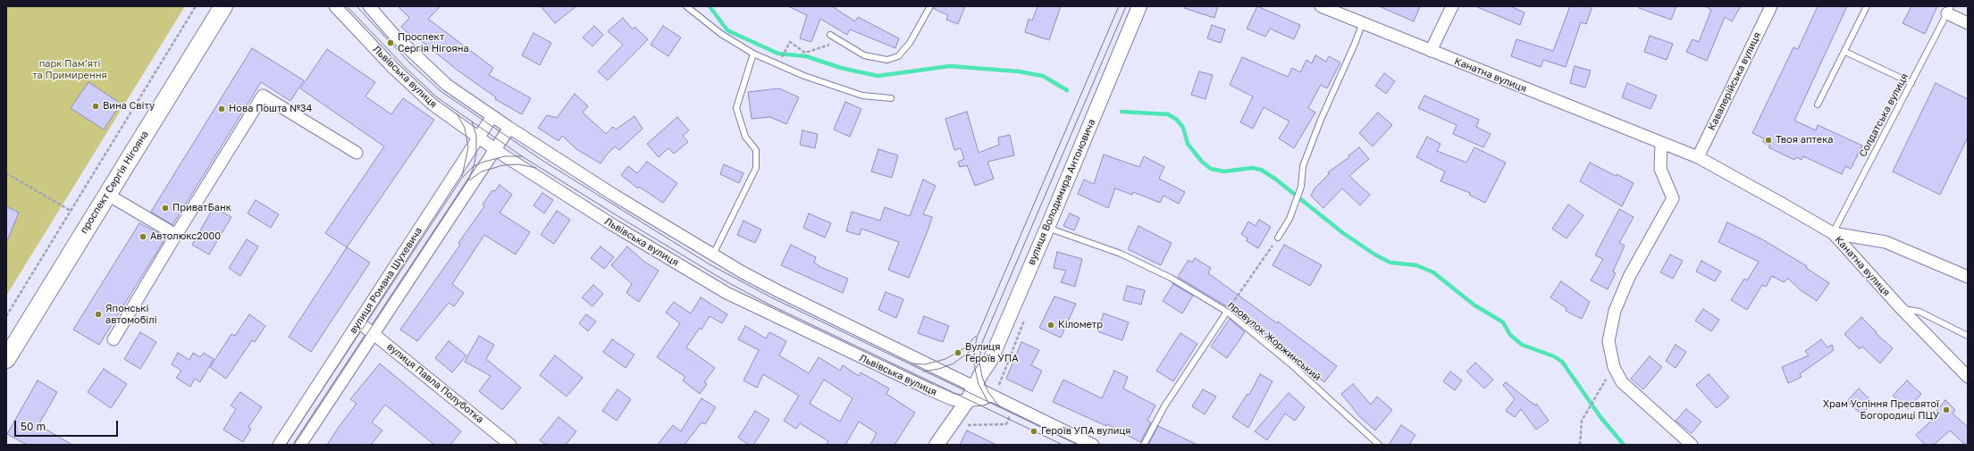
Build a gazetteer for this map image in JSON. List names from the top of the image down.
{
  "streets": {
    "main road": ["проспект Сергія Нігояна"],
    "street": [
      "Канатна вулиця",
      "Львівська вулиця",
      "Кавалерійська вулиця",
      "вулиця Володимира Антоновича",
      "вулиця Романа Шухевича",
      "вулиця Павла Полуботка"
    ],
    "lane": ["Солдатська вулиця", "провулок Жоржинський"]
  },
  "crossings": [
    ["Канатна вулиця", "Кавалерійська вулиця"],
    ["Канатна вулиця", "Солдатська вулиця"],
    ["Львівська вулиця", "вулиця Володимира Антоновича"],
    ["Львівська вулиця", "вулиця Романа Шухевича"],
    ["вулиця Володимира Антоновича", "провулок Жоржинський"],
    ["вулиця Романа Шухевича", "вулиця Павла Полуботка"]
  ],
  "parks": ["парк Памʼяті та Примирення"],
  "places": [
    "Проспект Сергія Нігояна",
    "Вина Світу",
    "Нова Пошта №34",
    "Твоя аптека",
    "ПриватБанк",
    "Автолюкс2000",
    "Японські автомобілі",
    "Кілометр",
    "Вулиця Героїв УПА",
    "Храм Успіння Пресвятої Богородиці ПЦУ",
    "Героїв УПА вулиця"
  ],
  "scale_bar": "50 m"
}
